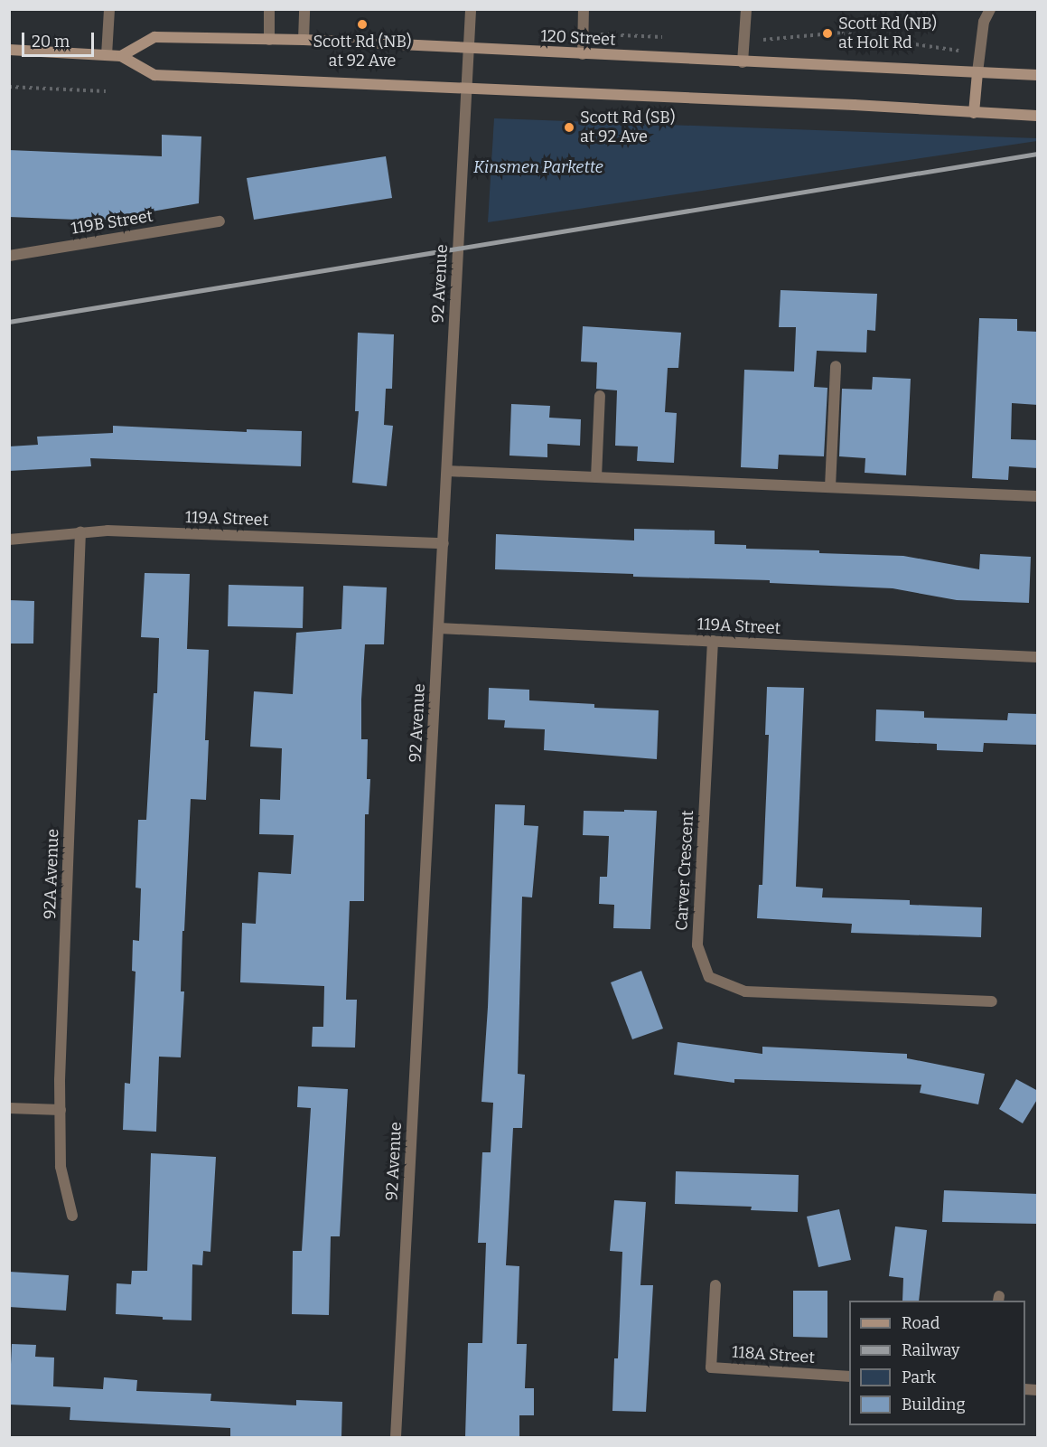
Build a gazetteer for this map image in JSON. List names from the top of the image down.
{
  "streets": {
    "main road": ["120 Street"],
    "street": [
      "119B Street",
      "92 Avenue",
      "119A Street",
      "Carver Crescent",
      "92A Avenue",
      "118A Street"
    ]
  },
  "crossings": [
    ["120 Street", "92 Avenue"],
    ["92 Avenue", "119A Street"],
    ["119A Street", "Carver Crescent"],
    ["119A Street", "92A Avenue"]
  ],
  "parks": ["Kinsmen Parkette"],
  "places": ["Scott Rd (NB) at 92 Ave", "Scott Rd (NB) at Holt Rd", "Scott Rd (SB) at 92 Ave"],
  "legend": [
    "Road",
    "Railway",
    "Park",
    "Building"
  ],
  "scale_bar": "20 m"
}
